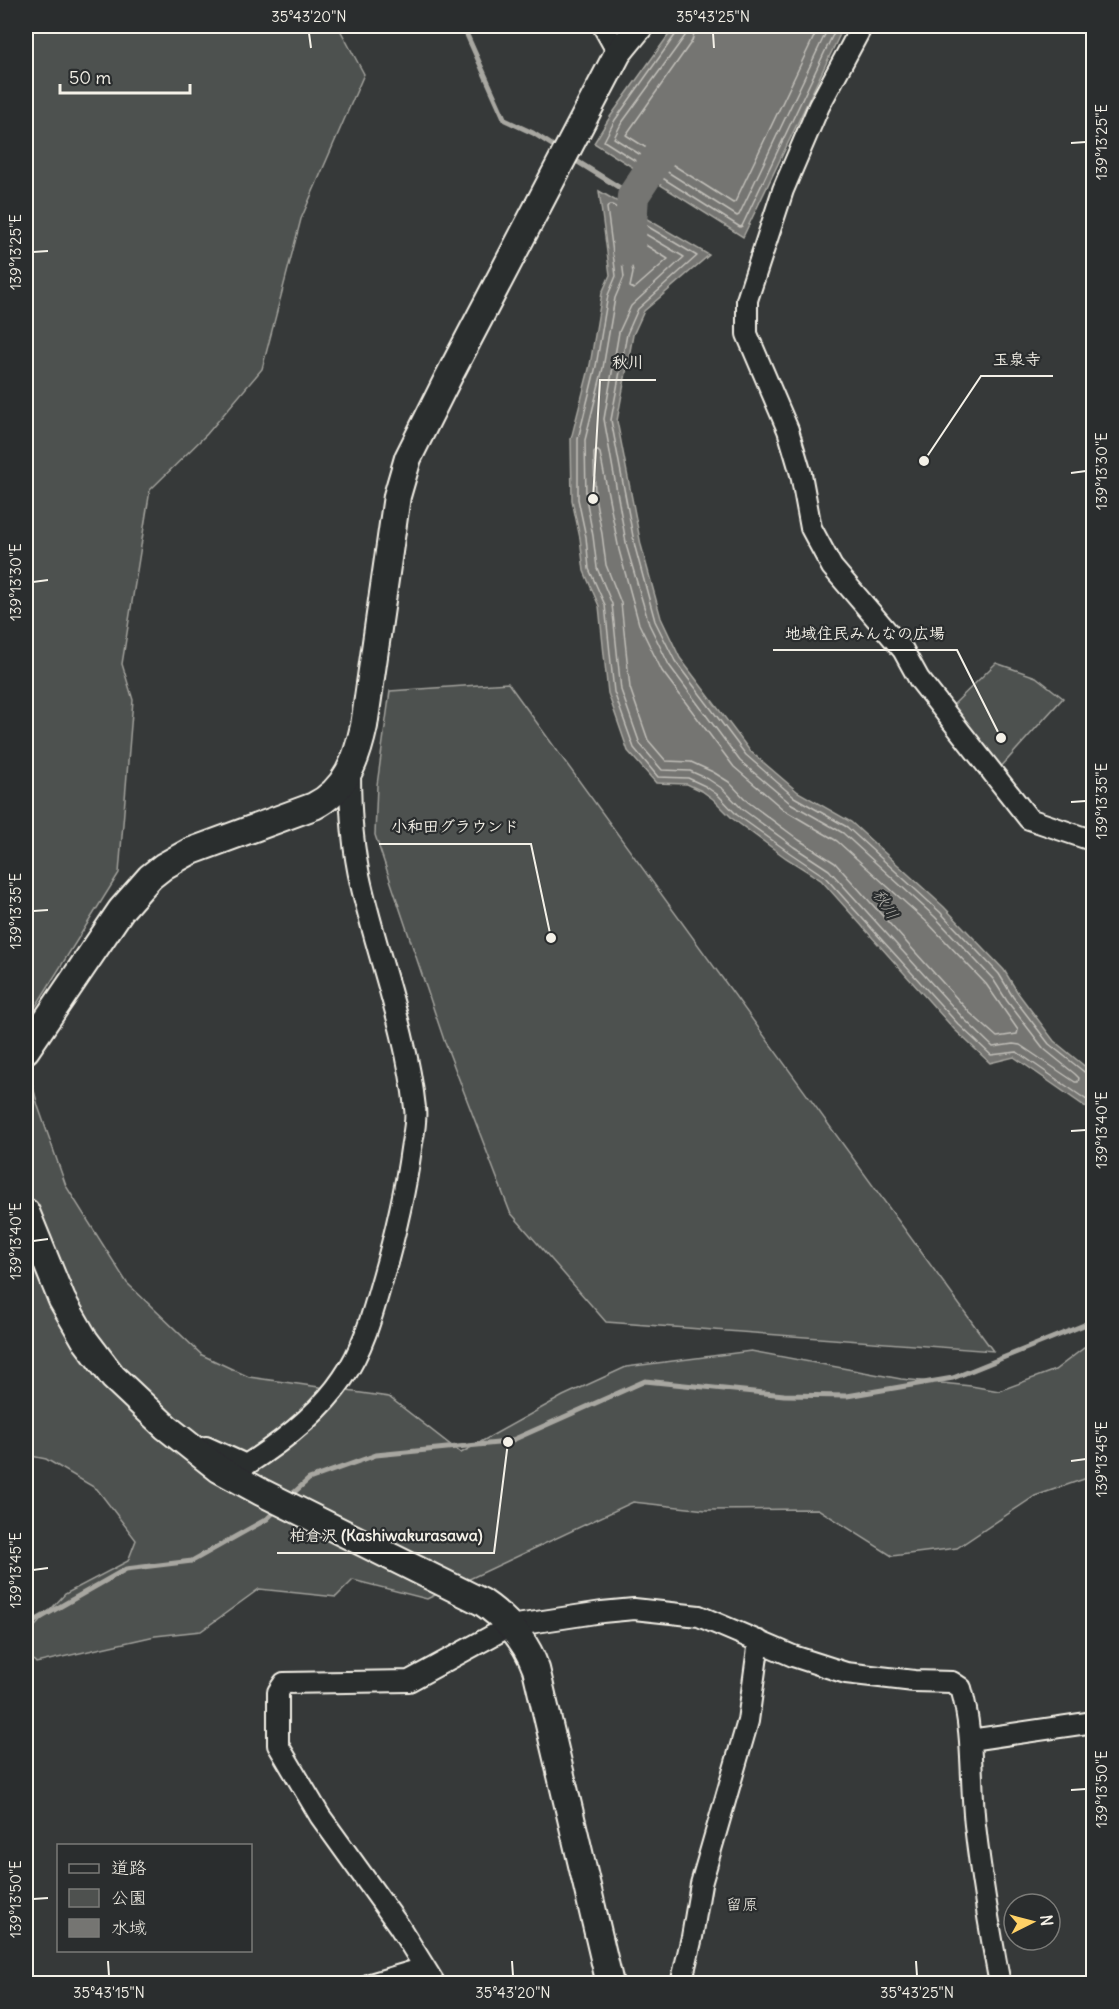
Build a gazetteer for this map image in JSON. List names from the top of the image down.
{
  "districts": ["留原"],
  "water": ["秋川"],
  "places": [
    "玉泉寺",
    "秋川",
    "地域住民みんなの広場",
    "小和田グラウンド",
    "柏倉沢 (Kashiwakurasawa)"
  ],
  "legend": ["道路", "公園", "水域"],
  "scale_bar": "50 m",
  "north": "right",
  "coordinates": [
    "35°43'20\"N",
    "35°43'25\"N",
    "139°13'25\"E",
    "139°13'30\"E",
    "139°13'35\"E",
    "139°13'40\"E",
    "139°13'45\"E",
    "139°13'50\"E",
    "35°43'15\"N"
  ]
}
